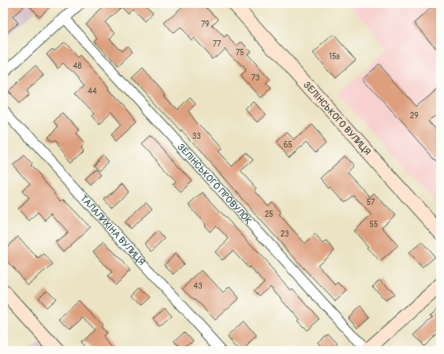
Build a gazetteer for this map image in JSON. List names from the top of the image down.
{
  "streets": {
    "street": ["ЗЕЛІНСЬКОГО ВУЛИЦЯ", "ЗЕЛІНСЬКОГО ПРОВУЛОК", "ТАЛАЛИХІНА ВУЛИЦЯ"]
  },
  "house_numbers": [
    "79",
    "77",
    "75",
    "15а",
    "48",
    "73",
    "44",
    "29",
    "33",
    "65",
    "57",
    "25",
    "55",
    "23",
    "43"
  ]
}
